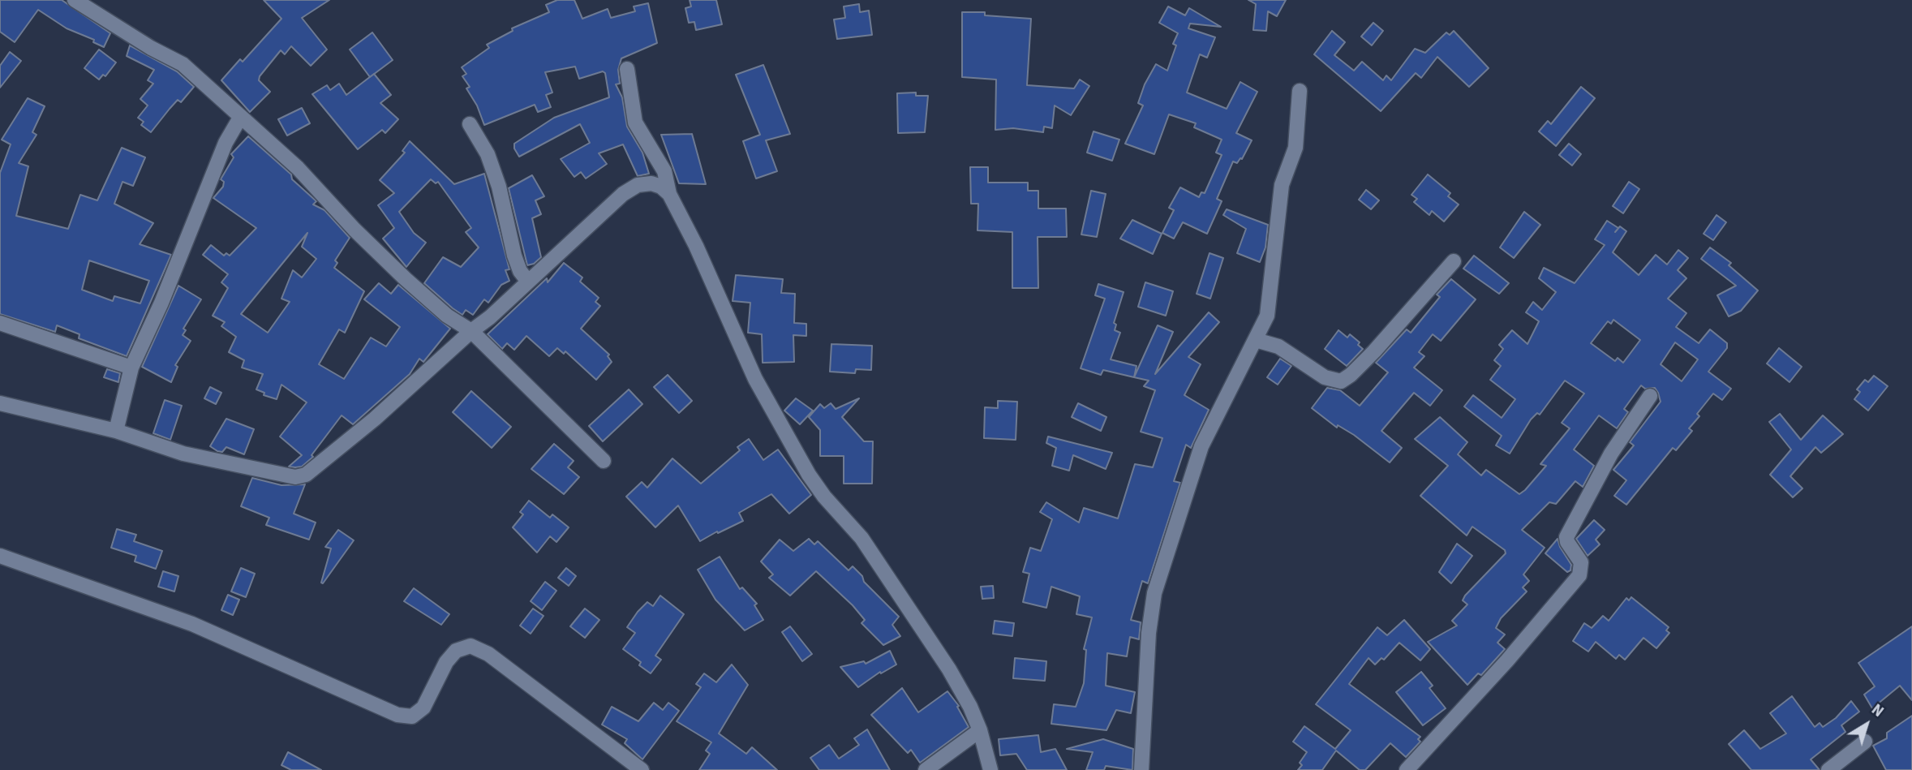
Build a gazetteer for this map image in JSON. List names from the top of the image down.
{
  "north": "top right"
}
